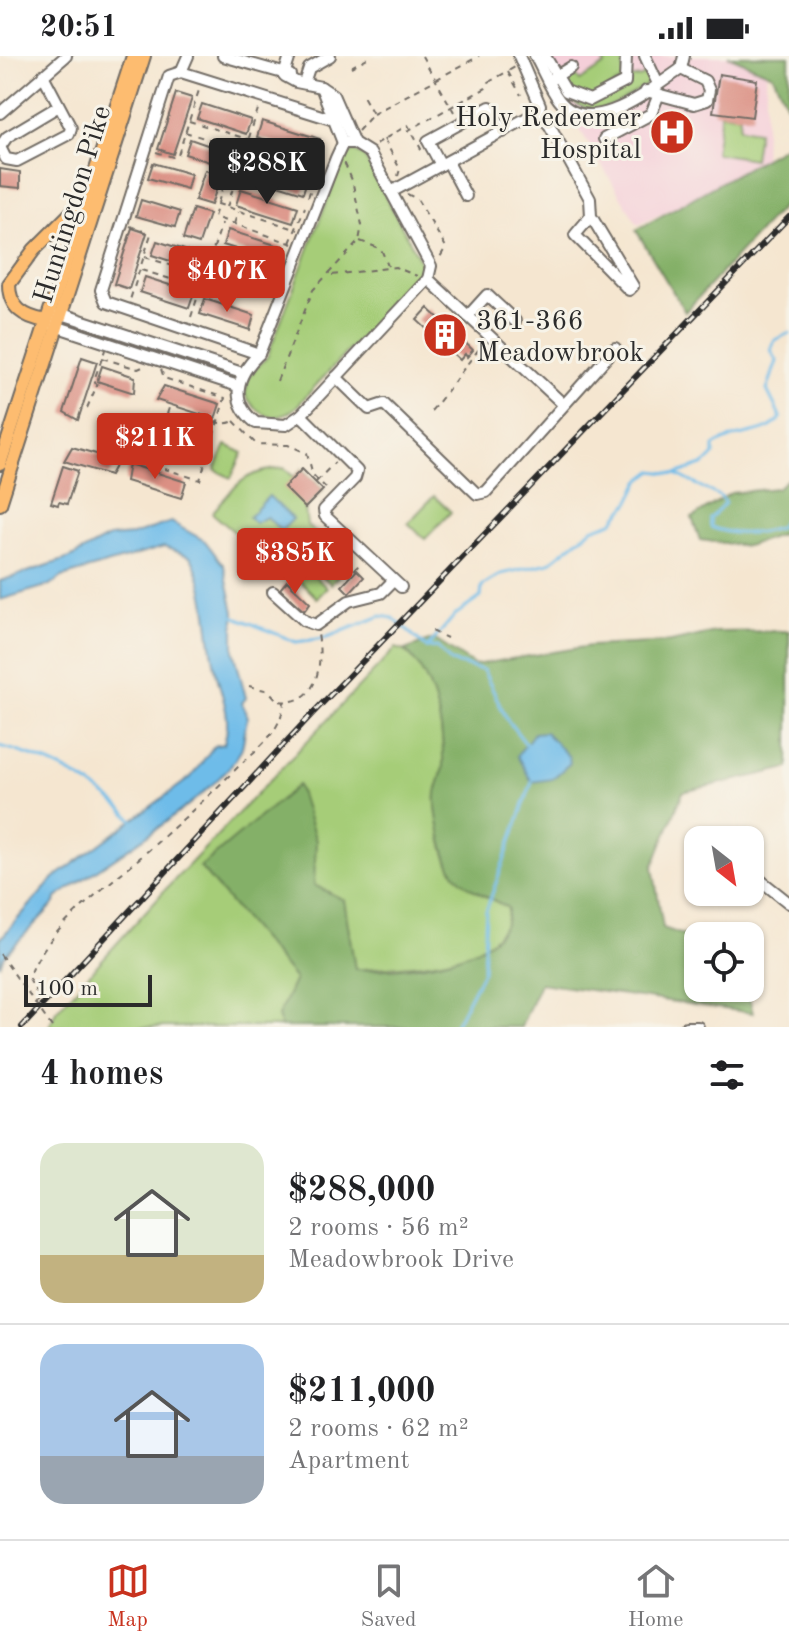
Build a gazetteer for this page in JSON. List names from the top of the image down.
{
  "streets": {
    "main road": ["Huntingdon Pike"]
  },
  "places": {
    "hospital": ["Holy Redeemer Hospital"],
    "building": ["361-366 Meadowbrook"]
  },
  "scale_bar": "100 m",
  "north": "bottom right",
  "page": {
    "status": "20:51",
    "price": [
      "$288K",
      "$407K",
      "$211K",
      "$385K"
    ],
    "scale": "100 m",
    "heading": "4 homes",
    "list": [
      {
        "name": "$288,000",
        "note": "2 rooms · 56 m² · Meadowbrook Drive"
      },
      {
        "name": "$211,000",
        "note": "2 rooms · 62 m² · Apartment"
      }
    ],
    "tabs": ["Map", "Saved", "Home"]
  }
}
